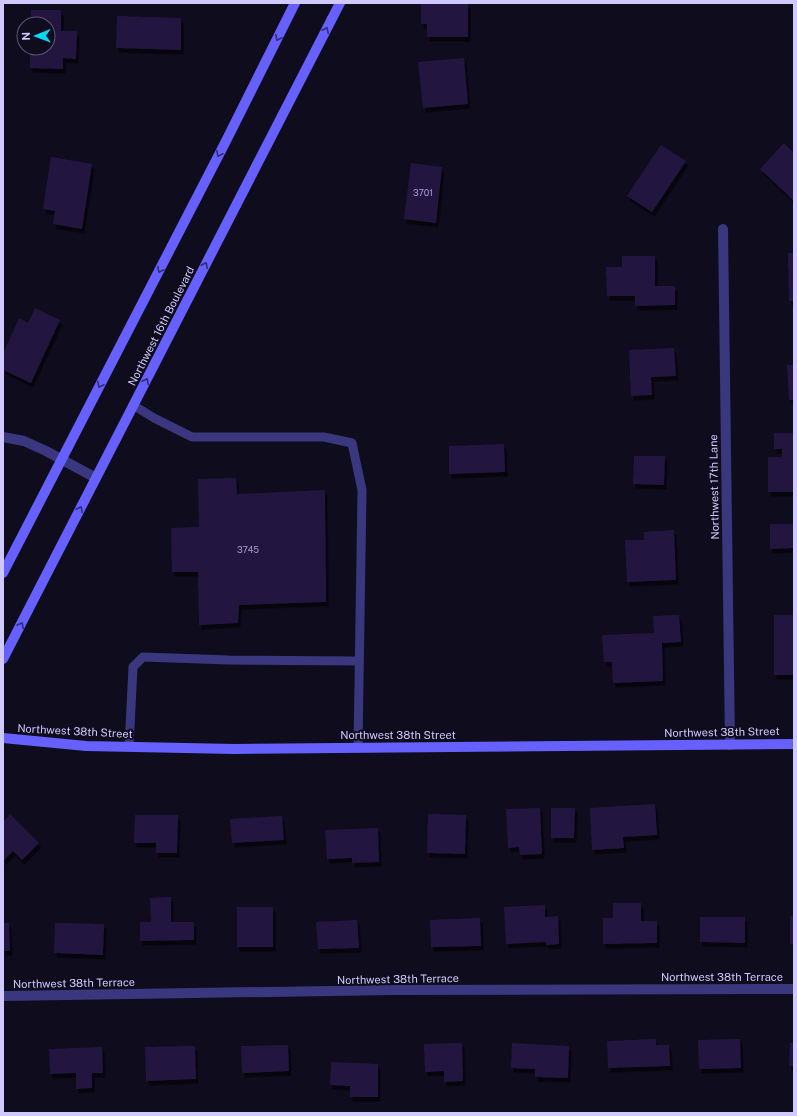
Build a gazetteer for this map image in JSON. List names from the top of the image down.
{
  "streets": {
    "main road": ["Northwest 16th Boulevard", "Northwest 38th Street"],
    "street": ["Northwest 17th Lane", "Northwest 38th Terrace"]
  },
  "crossings": [
    ["Northwest 17th Lane", "Northwest 38th Street"]
  ],
  "house_numbers": ["3701", "3745"],
  "north": "left"
}
